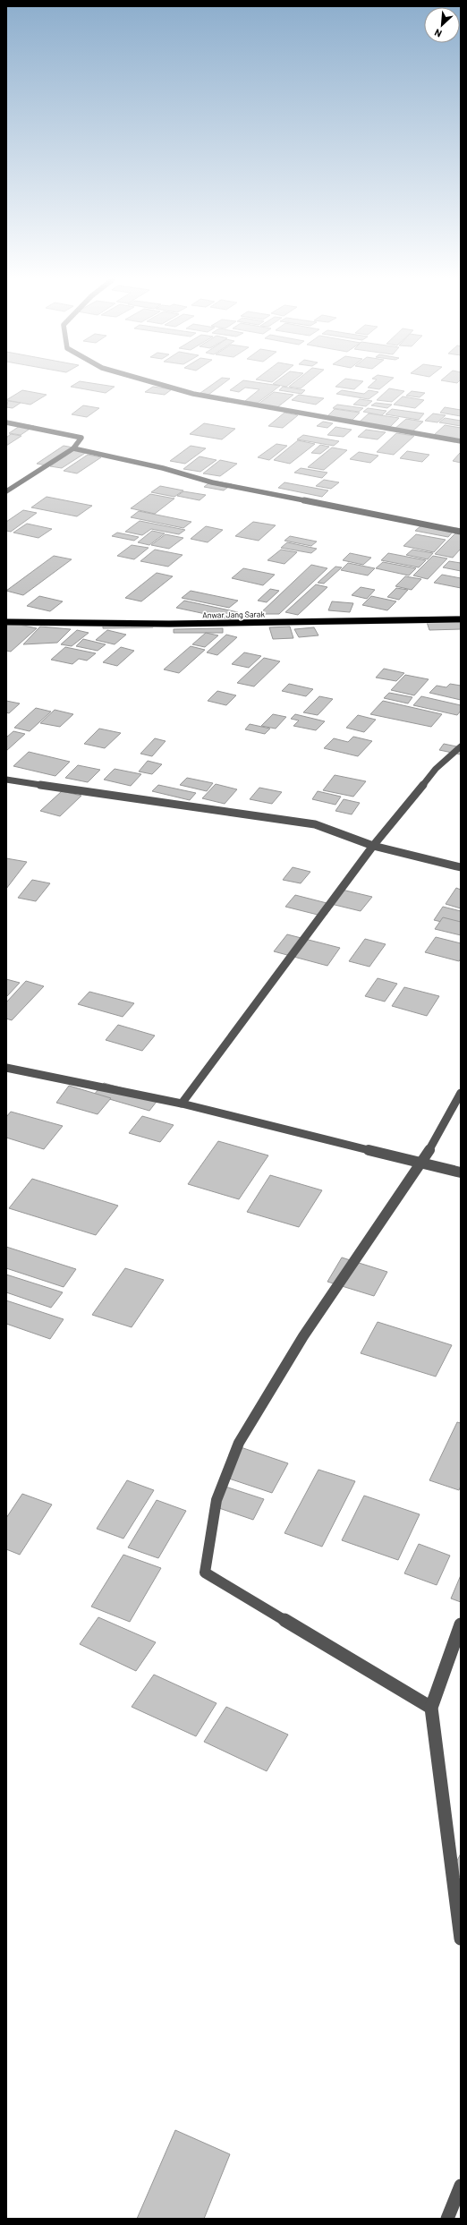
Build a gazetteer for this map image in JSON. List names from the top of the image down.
{
  "streets": {
    "main road": ["Anwar Jang Sarak"]
  },
  "north": "bottom left"
}
